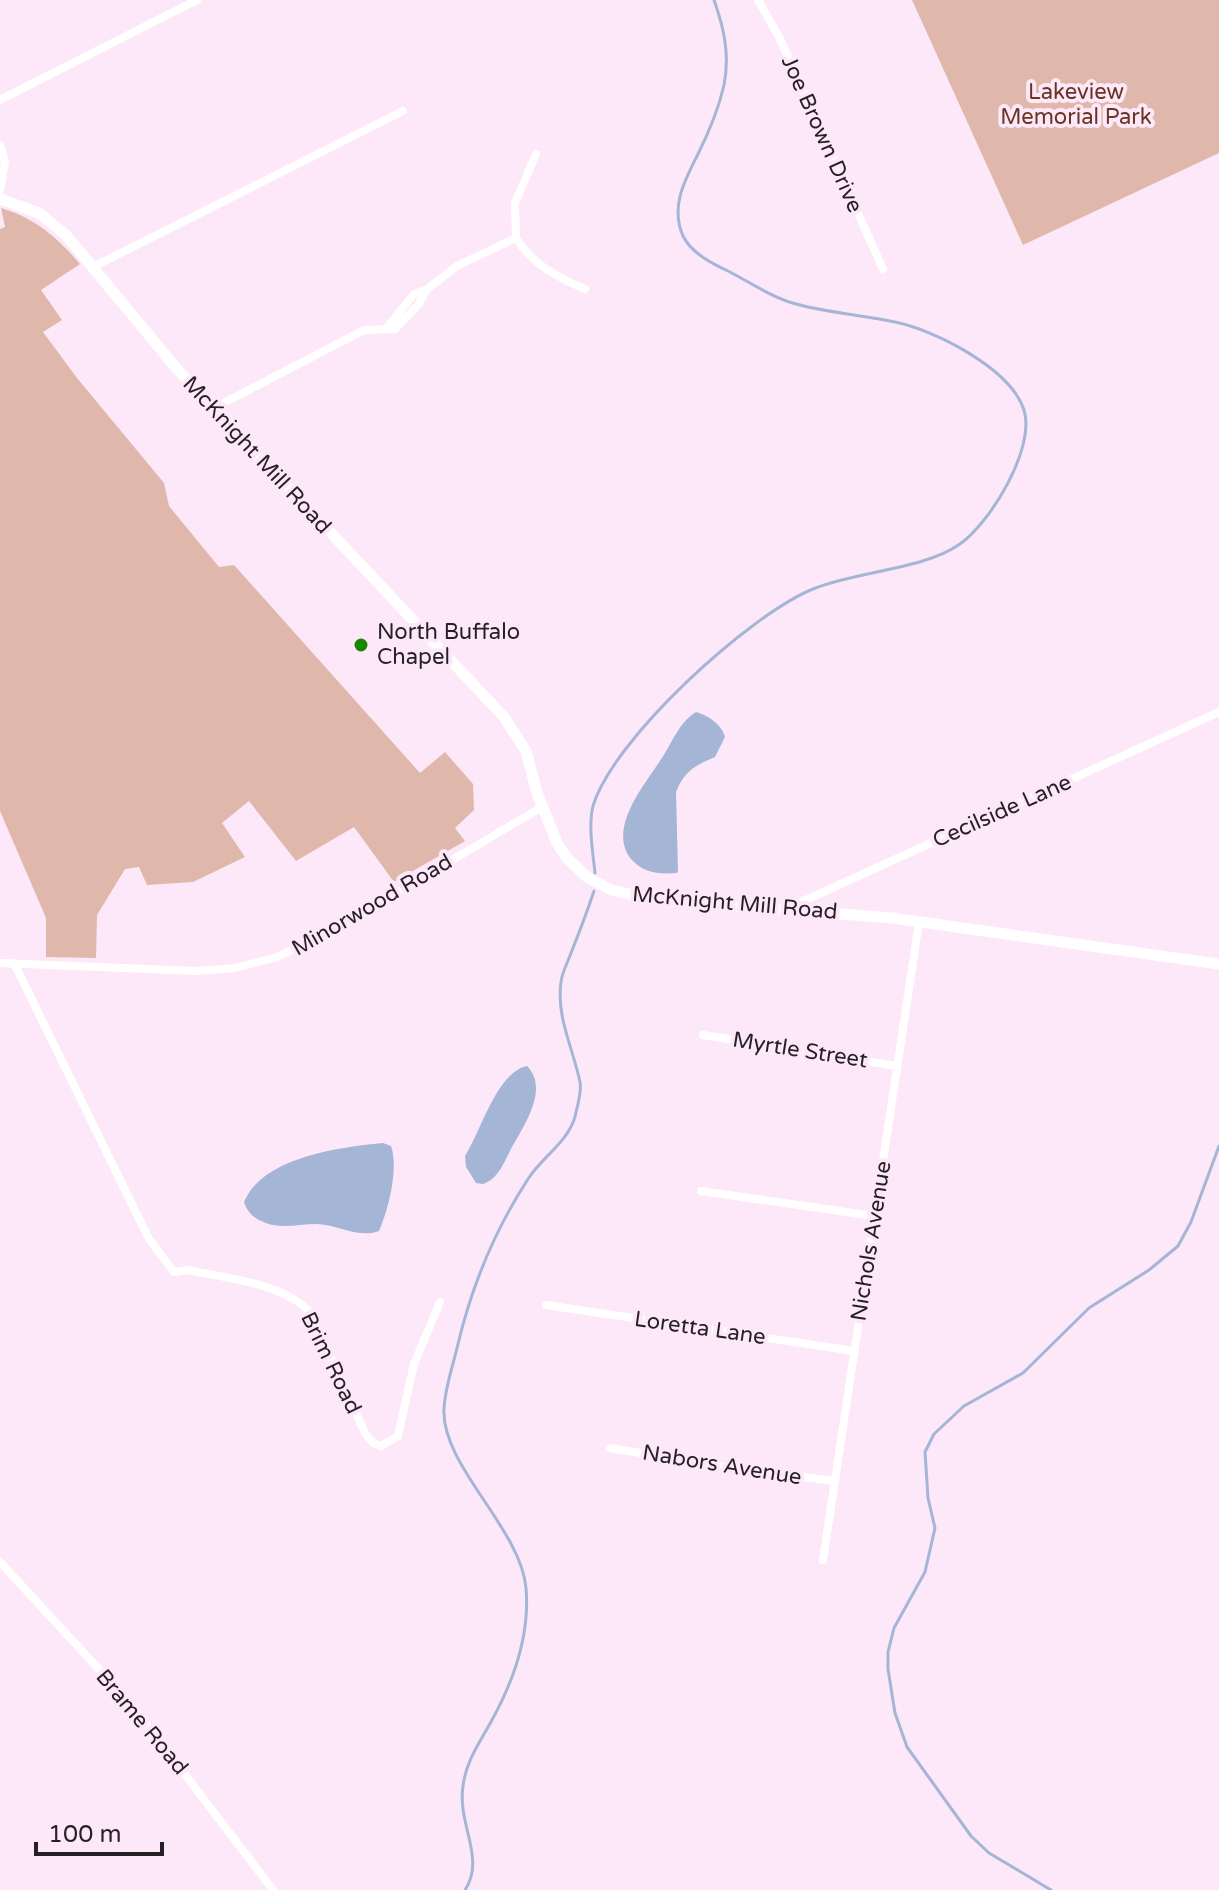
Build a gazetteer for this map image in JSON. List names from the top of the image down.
{
  "streets": {
    "street": [
      "Joe Brown Drive",
      "McKnight Mill Road",
      "Cecilside Lane",
      "Minorwood Road",
      "Myrtle Street",
      "Nichols Avenue",
      "Loretta Lane",
      "Brim Road",
      "Nabors Avenue",
      "Brame Road"
    ]
  },
  "crossings": [
    ["McKnight Mill Road", "Cecilside Lane"],
    ["McKnight Mill Road", "Minorwood Road"],
    ["McKnight Mill Road", "Nichols Avenue"],
    ["Minorwood Road", "Brim Road"],
    ["Myrtle Street", "Nichols Avenue"],
    ["Nichols Avenue", "Loretta Lane"],
    ["Nichols Avenue", "Nabors Avenue"]
  ],
  "parks": ["Lakeview Memorial Park"],
  "places": ["North Buffalo Chapel"],
  "scale_bar": "100 m"
}
